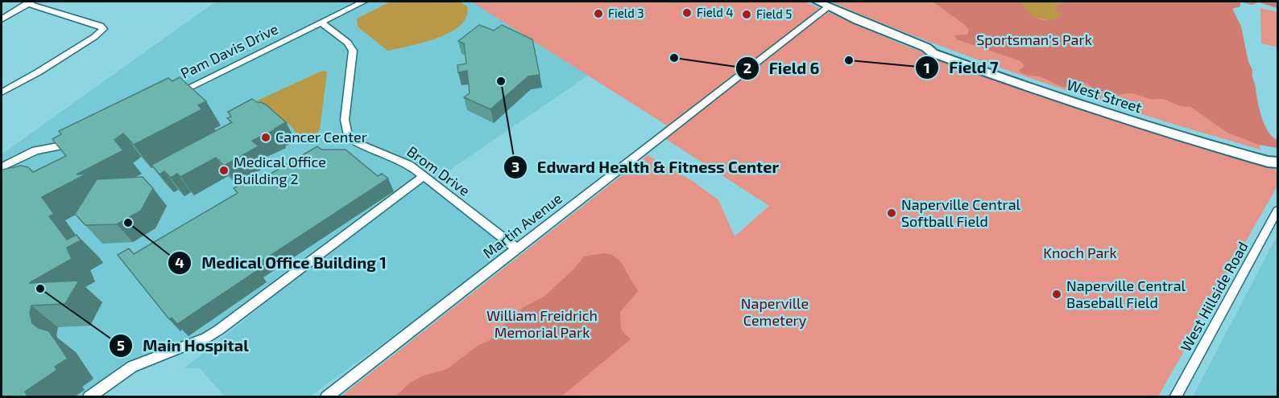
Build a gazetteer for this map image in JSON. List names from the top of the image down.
{
  "streets": {
    "street": [
      "Pam Davis Drive",
      "West Street",
      "Brom Drive",
      "Martin Avenue",
      "West Hillside Road"
    ]
  },
  "crossings": [
    ["Pam Davis Drive", "Brom Drive"],
    ["West Street", "Martin Avenue"],
    ["Brom Drive", "Martin Avenue"]
  ],
  "parks": [
    "Sportsman's Park",
    "Knoch Park",
    "Naperville Cemetery",
    "William Freidrich Memorial Park"
  ],
  "places": [
    "Field 4",
    "Field 3",
    "Field 5",
    "Field 6",
    "Field 7",
    "Edward Health & Fitness Center",
    "Cancer Center",
    "Medical Office Building 2",
    "Naperville Central Softball Field",
    "Medical Office Building 1",
    "Main Hospital",
    "Naperville Central Baseball Field"
  ]
}
